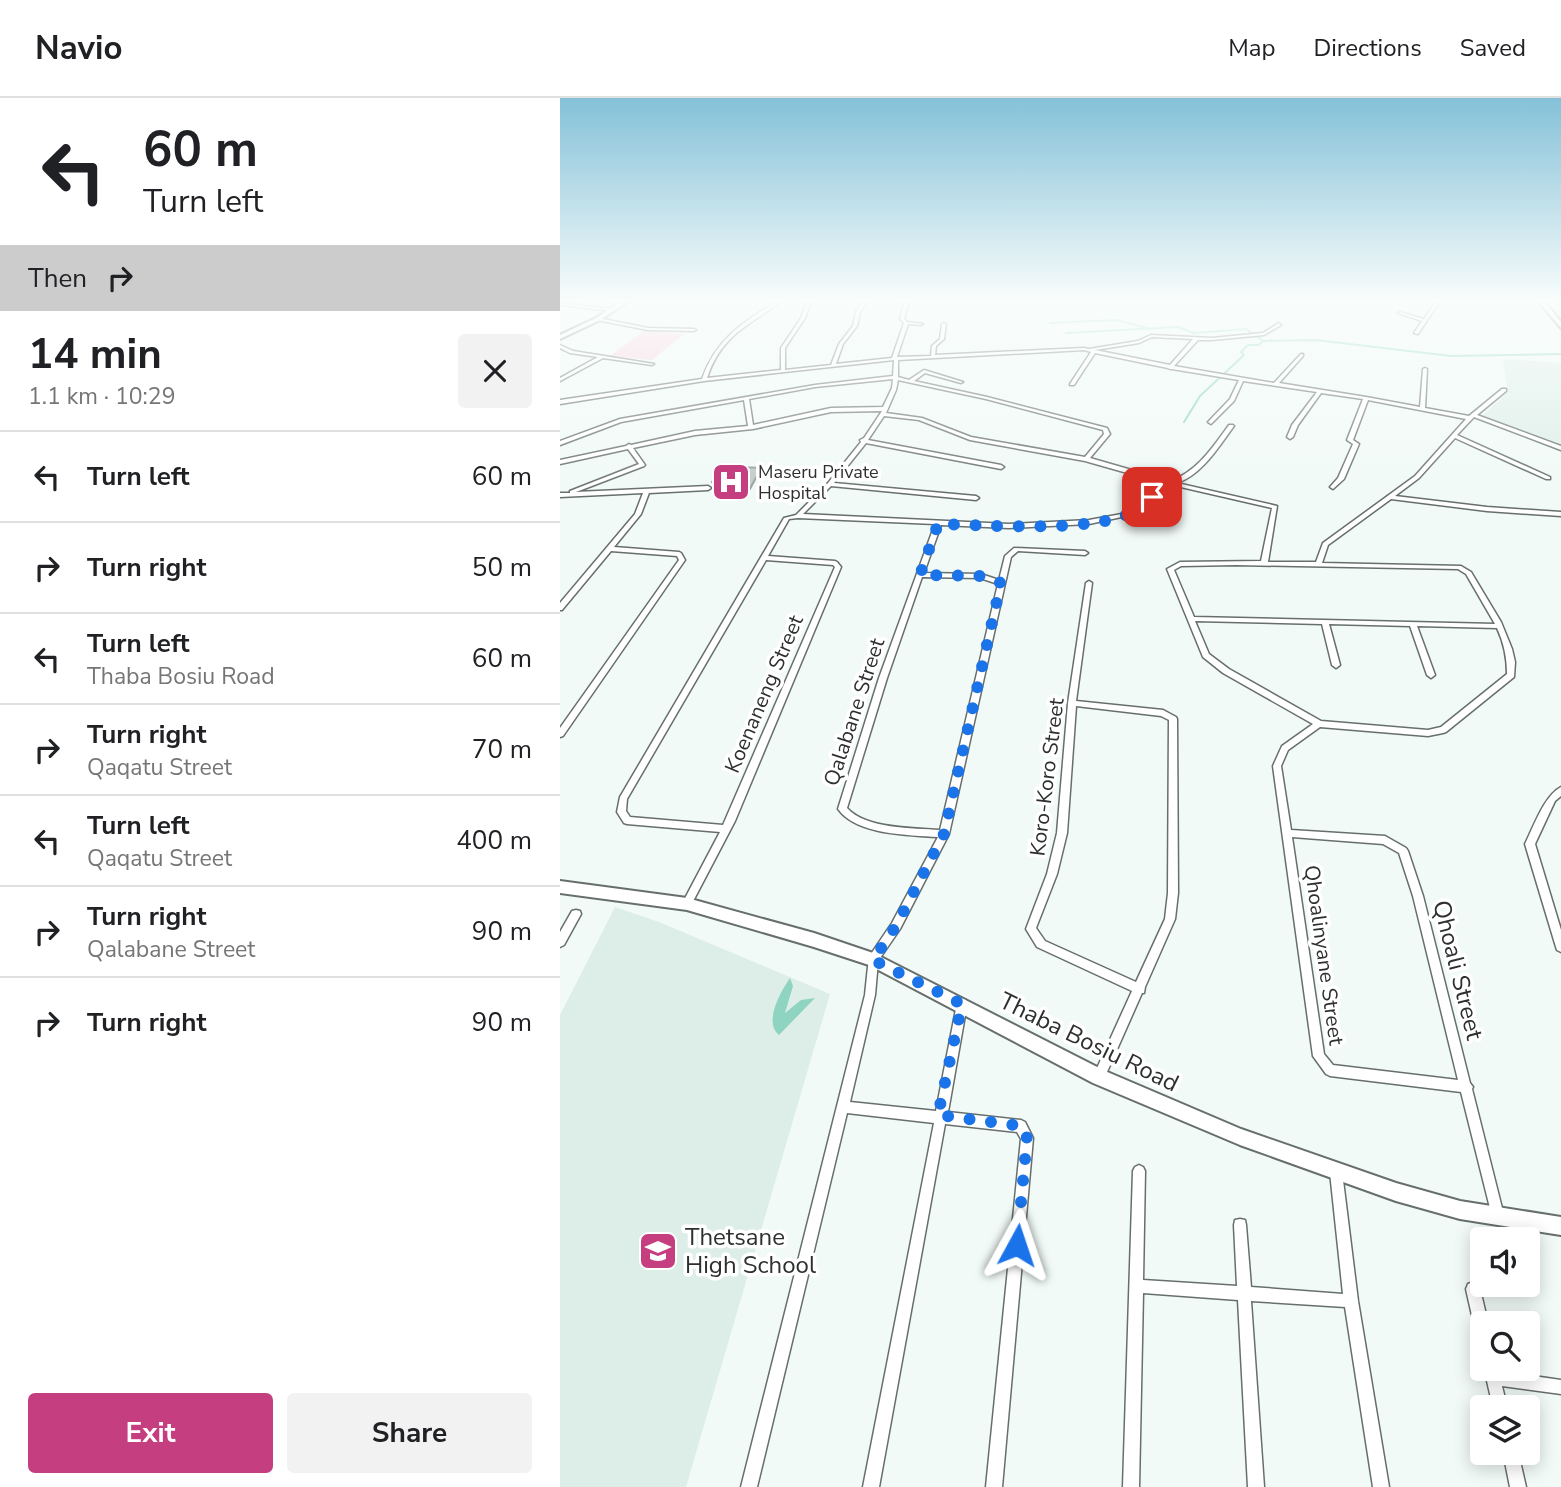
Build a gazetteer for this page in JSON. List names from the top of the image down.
{
  "streets": {
    "street": [
      "Koenaneng Street",
      "Qalabane Street",
      "Koro-Koro Street",
      "Qhoalinyane Street",
      "Qhoali Street",
      "Thaba Bosiu Road"
    ]
  },
  "crossings": [
    ["Koenaneng Street", "Thaba Bosiu Road"],
    ["Qhoalinyane Street", "Qhoali Street"],
    ["Qhoali Street", "Thaba Bosiu Road"]
  ],
  "places": {
    "hospital": ["Maseru Private Hospital"],
    "school or university": ["Thetsane High School"]
  },
  "page": {
    "header": "Navio",
    "nav": ["Map", "Directions", "Saved"],
    "turn": ["60 m", "Turn left"],
    "then": "Then",
    "heading": ["14 min", "1.1 km · 10:29"],
    "list": [
      {
        "name": "Turn left",
        "value": "60 m"
      },
      {
        "name": "Turn right",
        "value": "50 m"
      },
      {
        "name": "Turn left",
        "note": "Thaba Bosiu Road",
        "value": "60 m"
      },
      {
        "name": "Turn right",
        "note": "Qaqatu Street",
        "value": "70 m"
      },
      {
        "name": "Turn left",
        "note": "Qaqatu Street",
        "value": "400 m"
      },
      {
        "name": "Turn right",
        "note": "Qalabane Street",
        "value": "90 m"
      },
      {
        "name": "Turn right",
        "value": "90 m"
      }
    ],
    "buttons": ["Exit", "Share"]
  }
}
